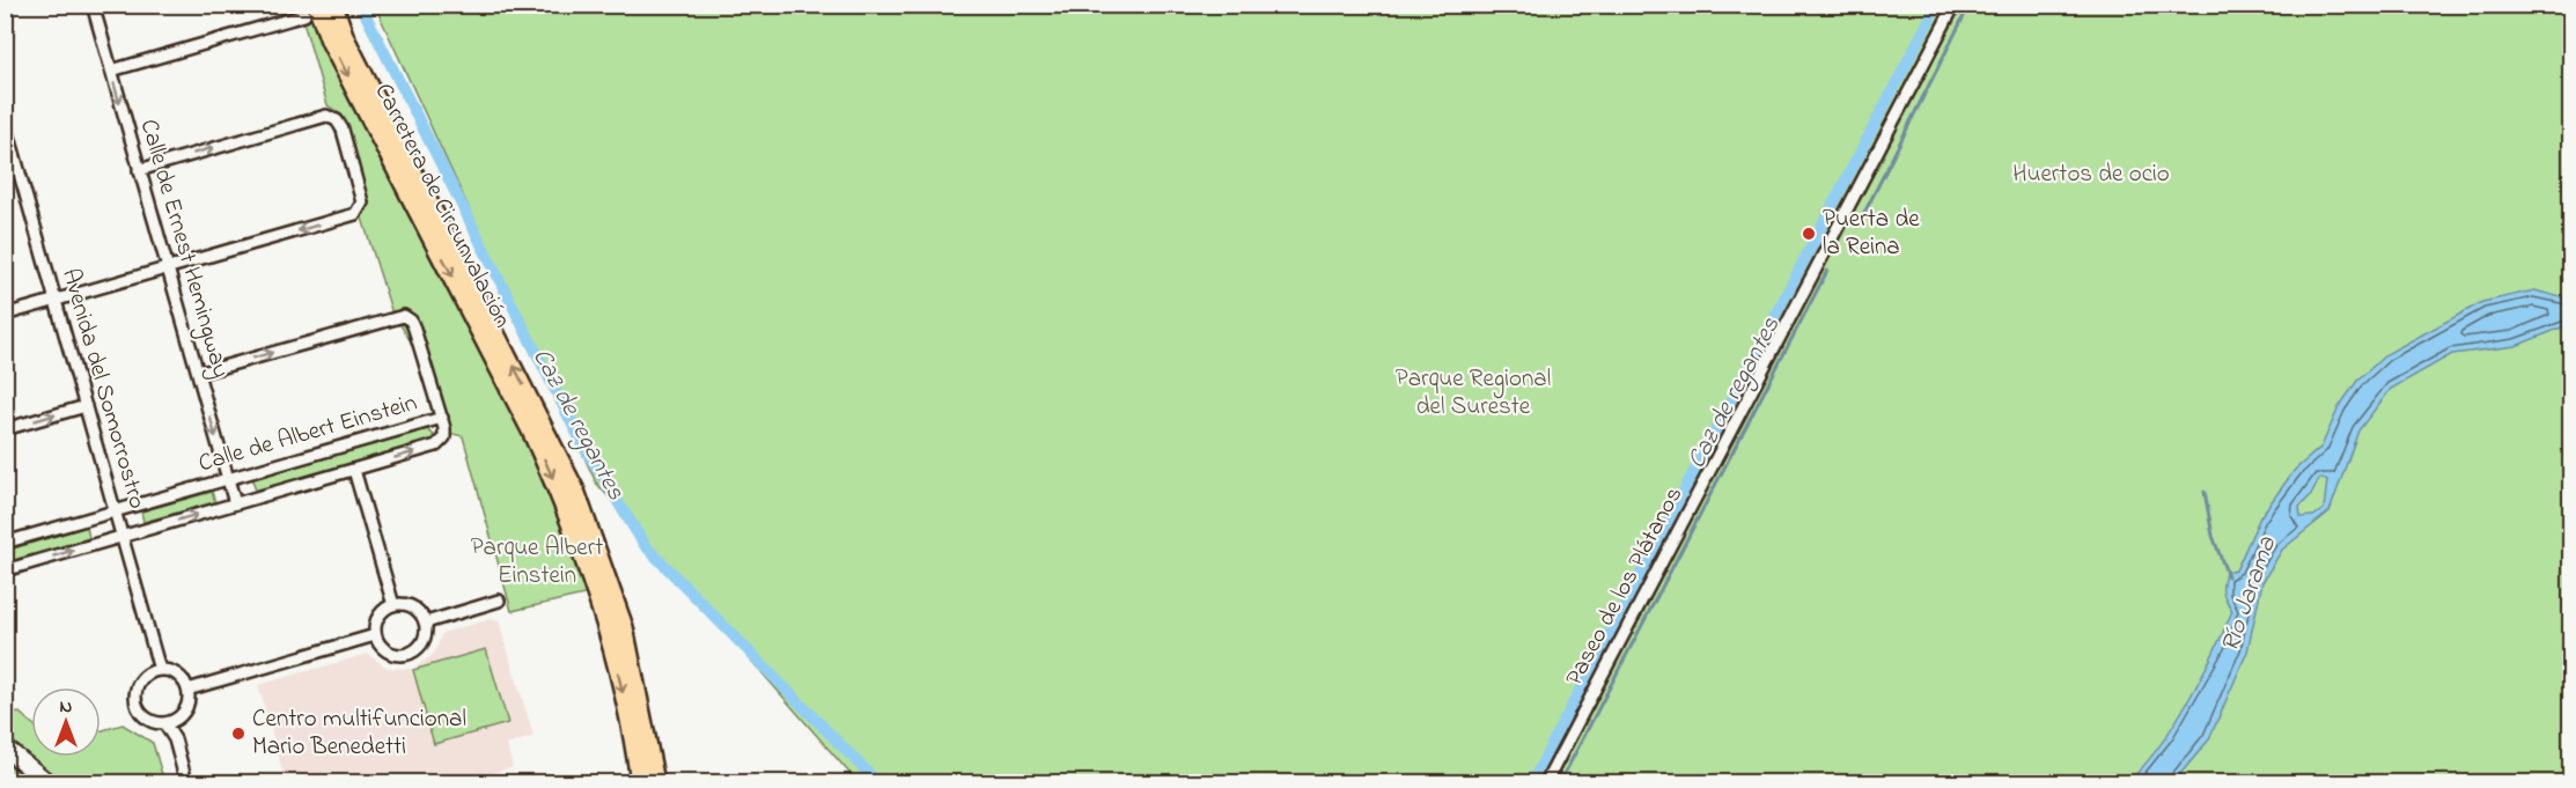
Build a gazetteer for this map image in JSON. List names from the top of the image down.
{
  "streets": {
    "main road": ["Carretera de Circunvalación"],
    "street": [
      "Calle de Ernest Hemingway",
      "Avenida del Somorrostro",
      "Calle de Albert Einstein",
      "Paseo de los Plátanos"
    ]
  },
  "crossings": [
    ["Calle de Ernest Hemingway", "Calle de Albert Einstein"],
    ["Avenida del Somorrostro", "Calle de Albert Einstein"]
  ],
  "one_way": ["Calle de Ernest Hemingway"],
  "water": ["Caz de regantes", "Río Jarama"],
  "parks": ["Huertos de ocio", "Parque Regional del Sureste", "Parque Albert Einstein"],
  "places": ["Puerta de la Reina", "Centro multifuncional Mario Benedetti"],
  "north": "top"
}
